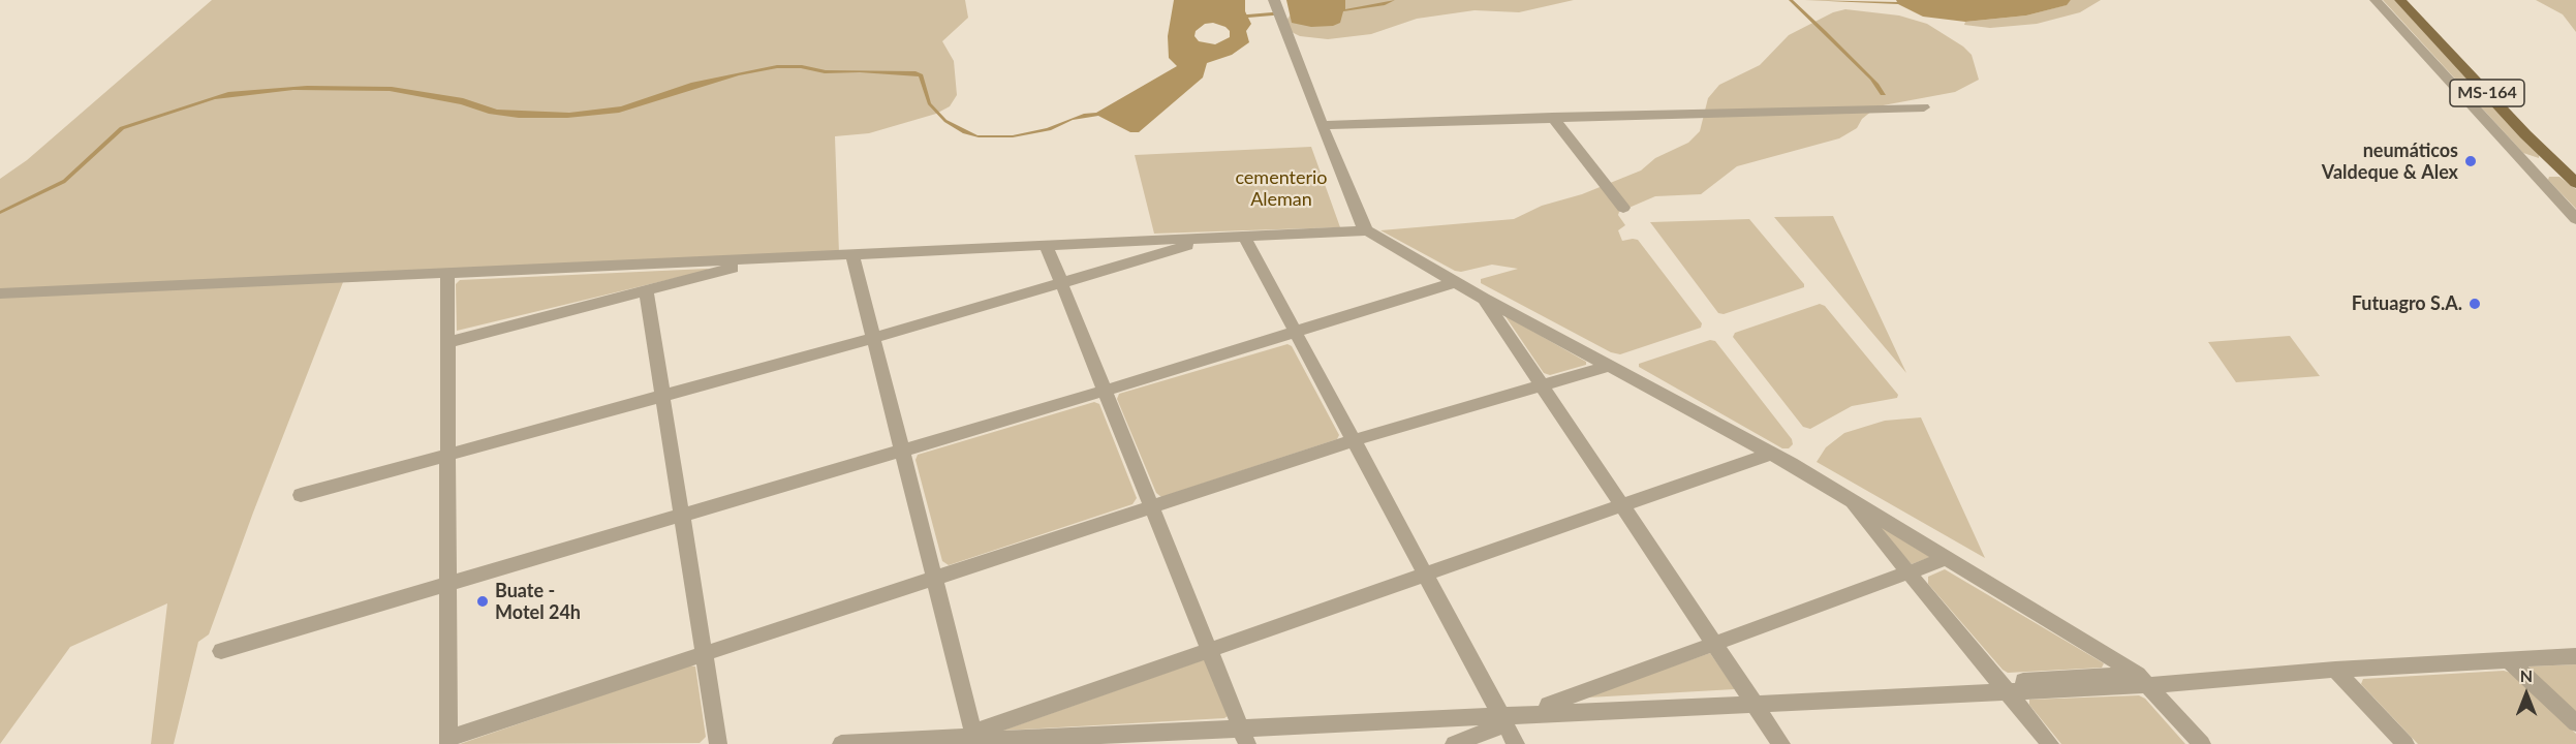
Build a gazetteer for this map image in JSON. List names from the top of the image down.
{
  "streets": {
    "main road": ["MS-164"]
  },
  "parks": ["cementerio Aleman"],
  "places": ["neumáticos Valdeque & Alex", "Futuagro S.A.", "Buate - Motel 24h"],
  "north": "top"
}
